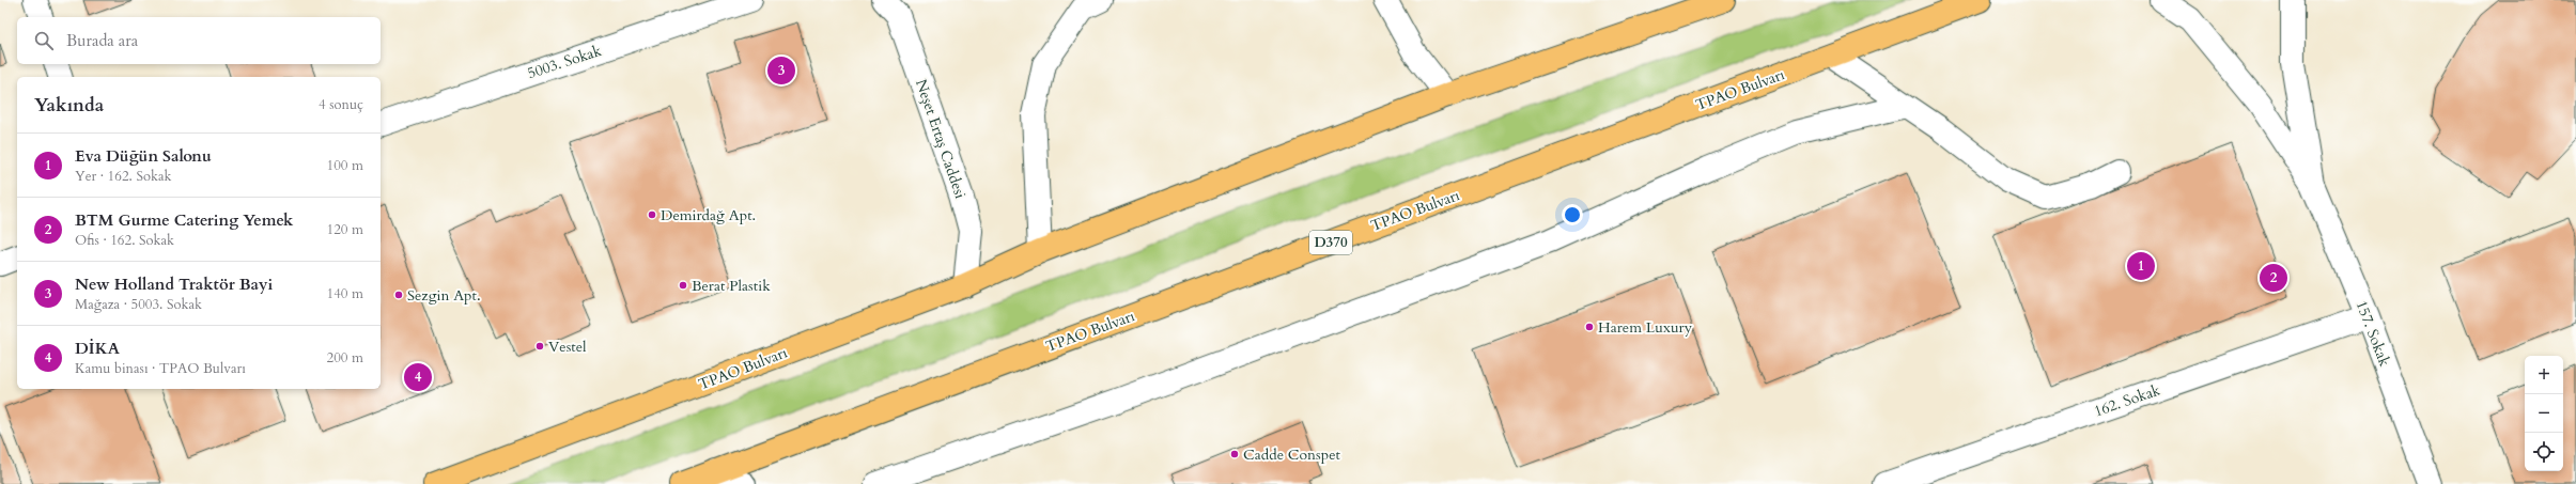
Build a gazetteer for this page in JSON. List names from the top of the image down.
{
  "streets": {
    "highway": ["TPAO Bulvarı", "D370"],
    "street": [
      "5003. Sokak",
      "Neşet Ertaş Caddesi",
      "157. Sokak",
      "162. Sokak"
    ]
  },
  "crossings": [
    ["TPAO Bulvarı", "Neşet Ertaş Caddesi"],
    ["157. Sokak", "162. Sokak"]
  ],
  "places": [
    "Demirdağ Apt.",
    "Berat Plastik",
    "Sezgin Apt.",
    "Harem Luxury",
    "Vestel",
    "Cadde Conspet"
  ],
  "page": {
    "search": "Burada ara",
    "pins": [
      "3",
      "1",
      "2",
      "4"
    ],
    "heading": ["Yakında", "4 sonuç"],
    "list": [
      {
        "mark": "1",
        "name": "Eva Düğün Salonu",
        "note": "Yer · 162. Sokak",
        "value": "100 m"
      },
      {
        "mark": "2",
        "name": "BTM Gurme Catering Yemek",
        "note": "Ofis · 162. Sokak",
        "value": "120 m"
      },
      {
        "mark": "3",
        "name": "New Holland Traktör Bayi",
        "note": "Mağaza · 5003. Sokak",
        "value": "140 m"
      },
      {
        "mark": "4",
        "name": "DİKA",
        "note": "Kamu binası · TPAO Bulvarı",
        "value": "200 m"
      }
    ],
    "map_buttons": ["+", "−"]
  }
}
